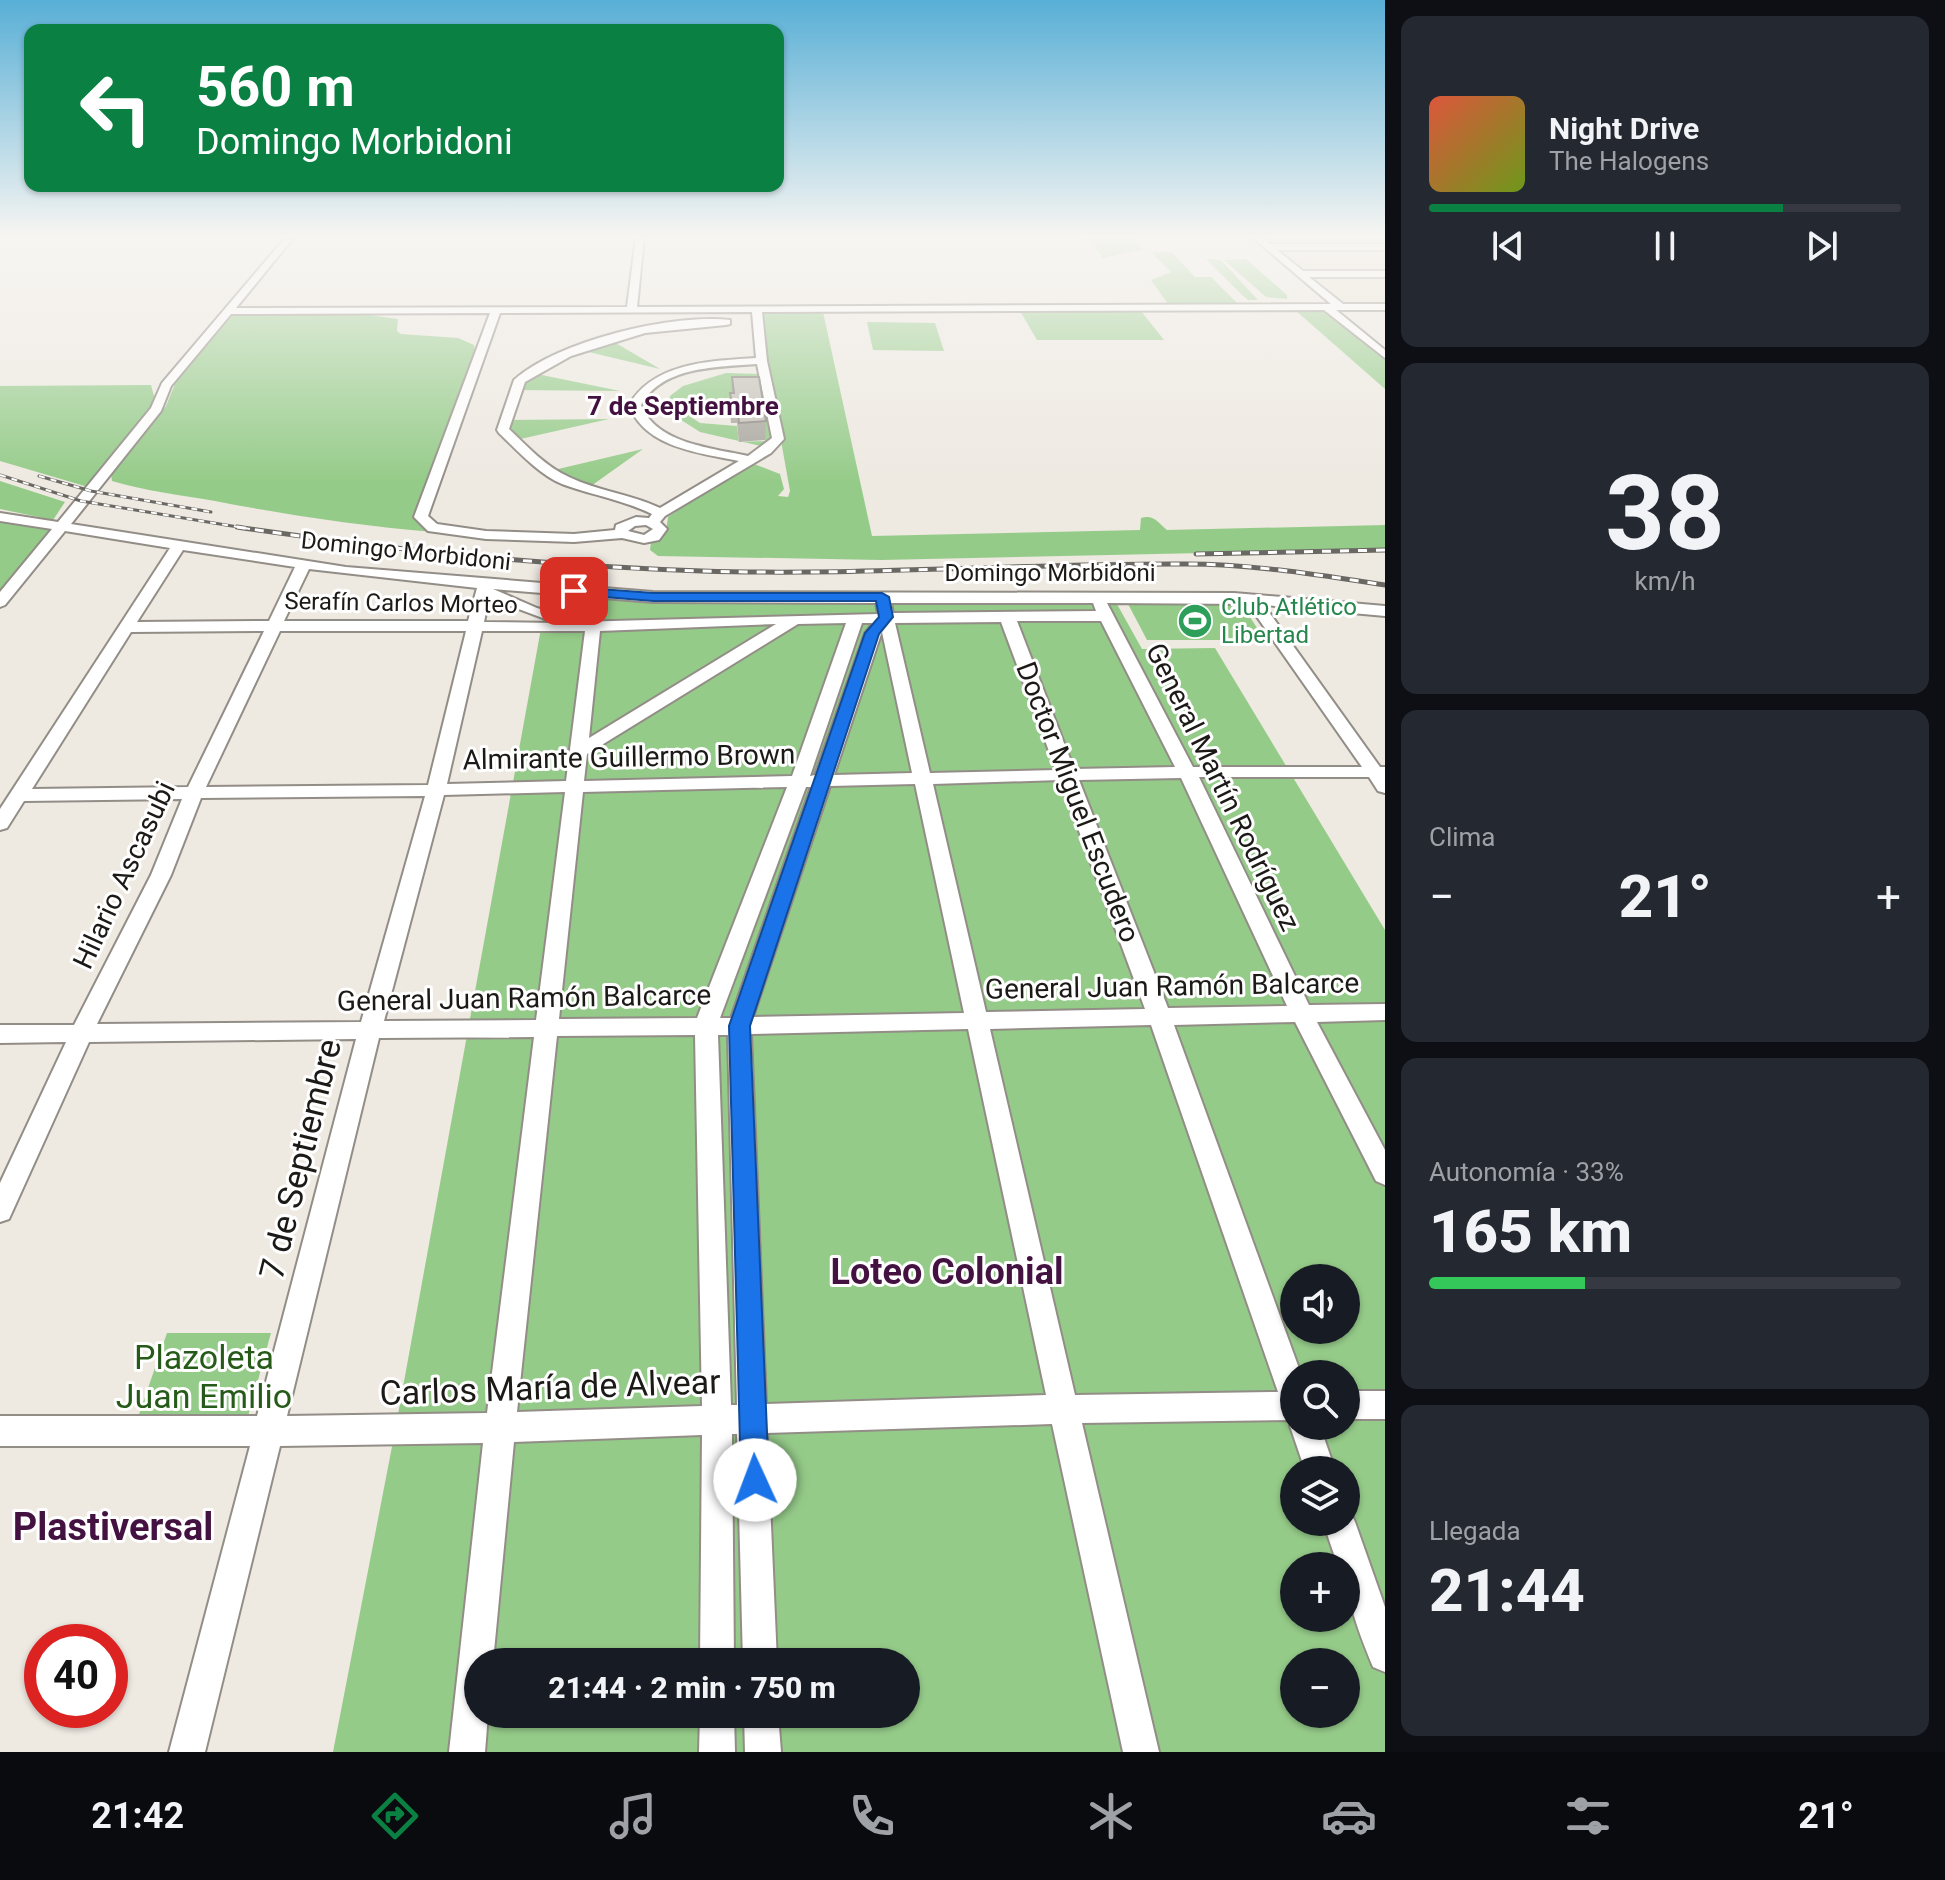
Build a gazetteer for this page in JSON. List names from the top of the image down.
{
  "streets": {
    "street": [
      "Domingo Morbidoni",
      "Serafín Carlos Morteo",
      "Almirante Guillermo Brown",
      "General Martín Rodríguez",
      "Doctor Miguel Escudero",
      "Hilario Ascasubi",
      "General Juan Ramón Balcarce",
      "7 de Septiembre",
      "Carlos María de Alvear"
    ]
  },
  "crossings": [
    ["Domingo Morbidoni", "Serafín Carlos Morteo"],
    ["Domingo Morbidoni", "General Martín Rodríguez"],
    ["Domingo Morbidoni", "Hilario Ascasubi"],
    ["Domingo Morbidoni", "7 de Septiembre"],
    ["Serafín Carlos Morteo", "General Martín Rodríguez"],
    ["Serafín Carlos Morteo", "Doctor Miguel Escudero"],
    ["Serafín Carlos Morteo", "Hilario Ascasubi"],
    ["Serafín Carlos Morteo", "7 de Septiembre"],
    ["Almirante Guillermo Brown", "General Martín Rodríguez"],
    ["Almirante Guillermo Brown", "Doctor Miguel Escudero"],
    ["Almirante Guillermo Brown", "Hilario Ascasubi"],
    ["Almirante Guillermo Brown", "7 de Septiembre"],
    ["General Martín Rodríguez", "General Juan Ramón Balcarce"],
    ["Doctor Miguel Escudero", "General Juan Ramón Balcarce"],
    ["Hilario Ascasubi", "General Juan Ramón Balcarce"],
    ["General Juan Ramón Balcarce", "7 de Septiembre"],
    ["7 de Septiembre", "Carlos María de Alvear"]
  ],
  "districts": ["7 de Septiembre", "Loteo Colonial", "Plastiversal"],
  "parks": ["Plazoleta Juan Emilio"],
  "places": {
    "sports": ["Club Atlético Libertad"]
  },
  "page": {
    "turn": ["560 m", "Domingo Morbidoni"],
    "song": ["Night Drive", "The Halogens"],
    "tile": [
      ["38", "km/h"],
      "Clima",
      ["Autonomía · 33%", "165 km"],
      ["Llegada", "21:44"]
    ],
    "heat": ["−", "21°", "+"],
    "map_buttons": ["+", "−"],
    "limit": "40",
    "trip": "21:44 · 2 min · 750 m",
    "tabs": ["21:42", "21°"]
  }
}
